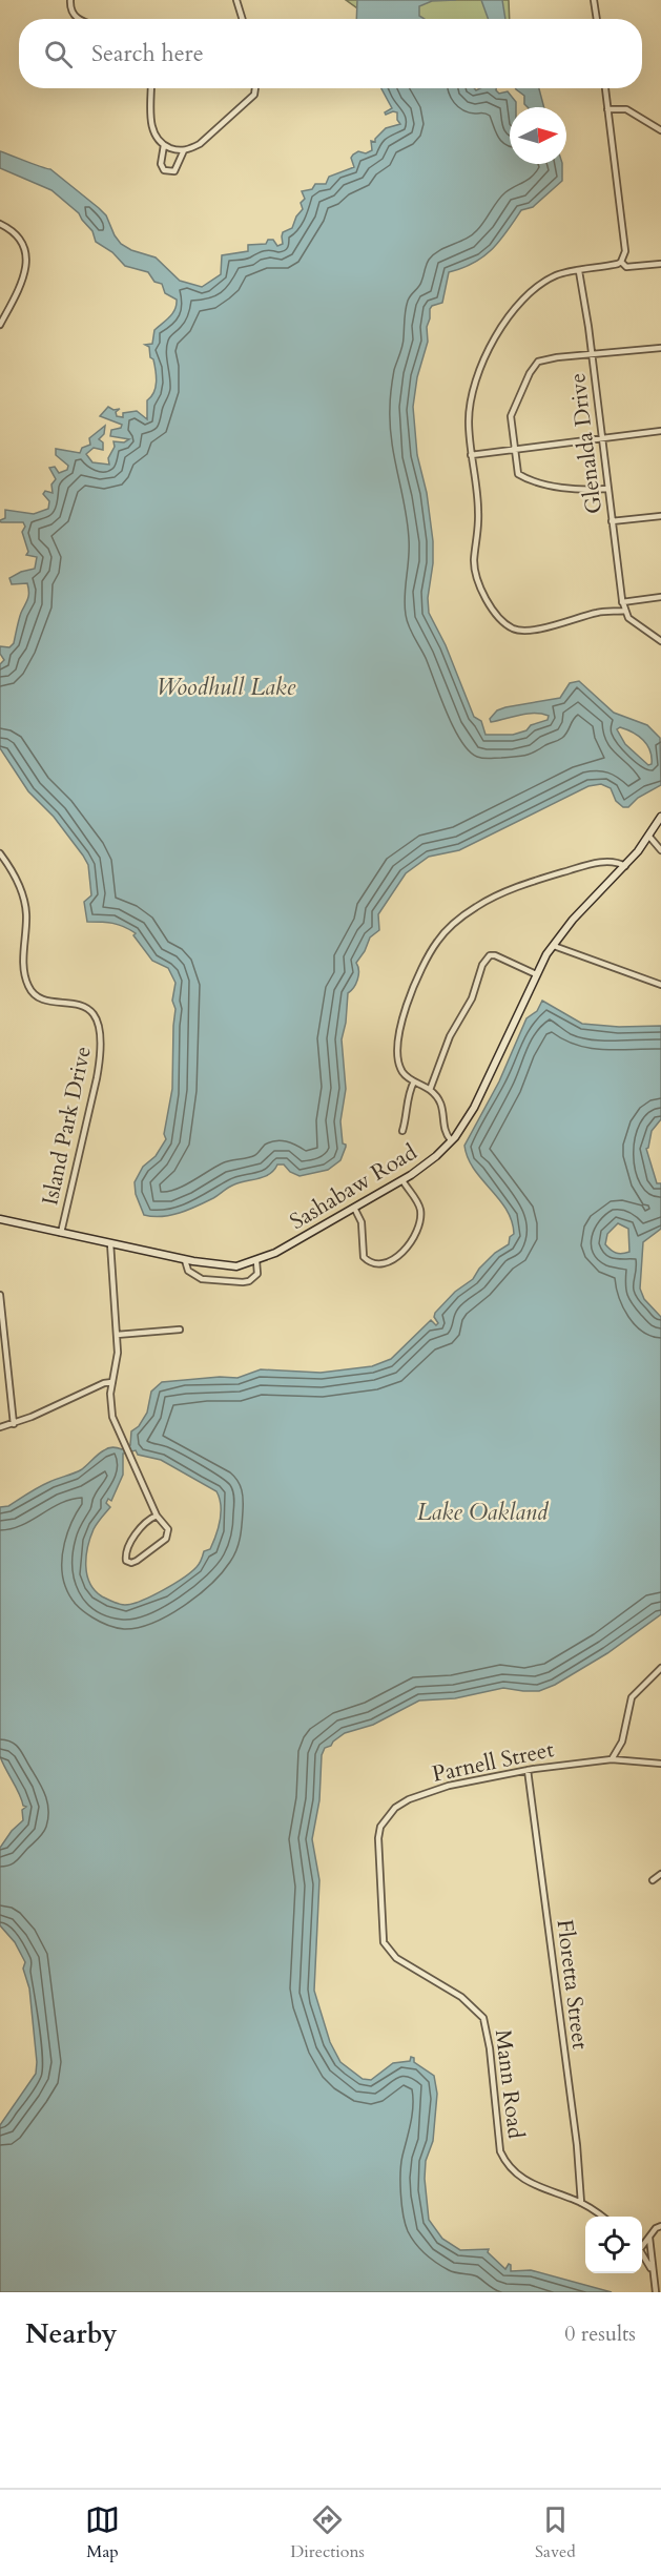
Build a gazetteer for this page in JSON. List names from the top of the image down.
{
  "streets": {
    "street": [
      "Glenalda Drive",
      "Island Park Drive",
      "Sashabaw Road",
      "Parnell Street",
      "Floretta Street",
      "Mann Road"
    ]
  },
  "crossings": [
    ["Island Park Drive", "Sashabaw Road"],
    ["Parnell Street", "Floretta Street"],
    ["Parnell Street", "Mann Road"],
    ["Floretta Street", "Mann Road"]
  ],
  "water": ["Woodhull Lake", "Lake Oakland"],
  "north": "right",
  "page": {
    "search": "Search here",
    "heading": ["Nearby", "0 results"],
    "nav": ["Map", "Directions", "Saved"]
  }
}
